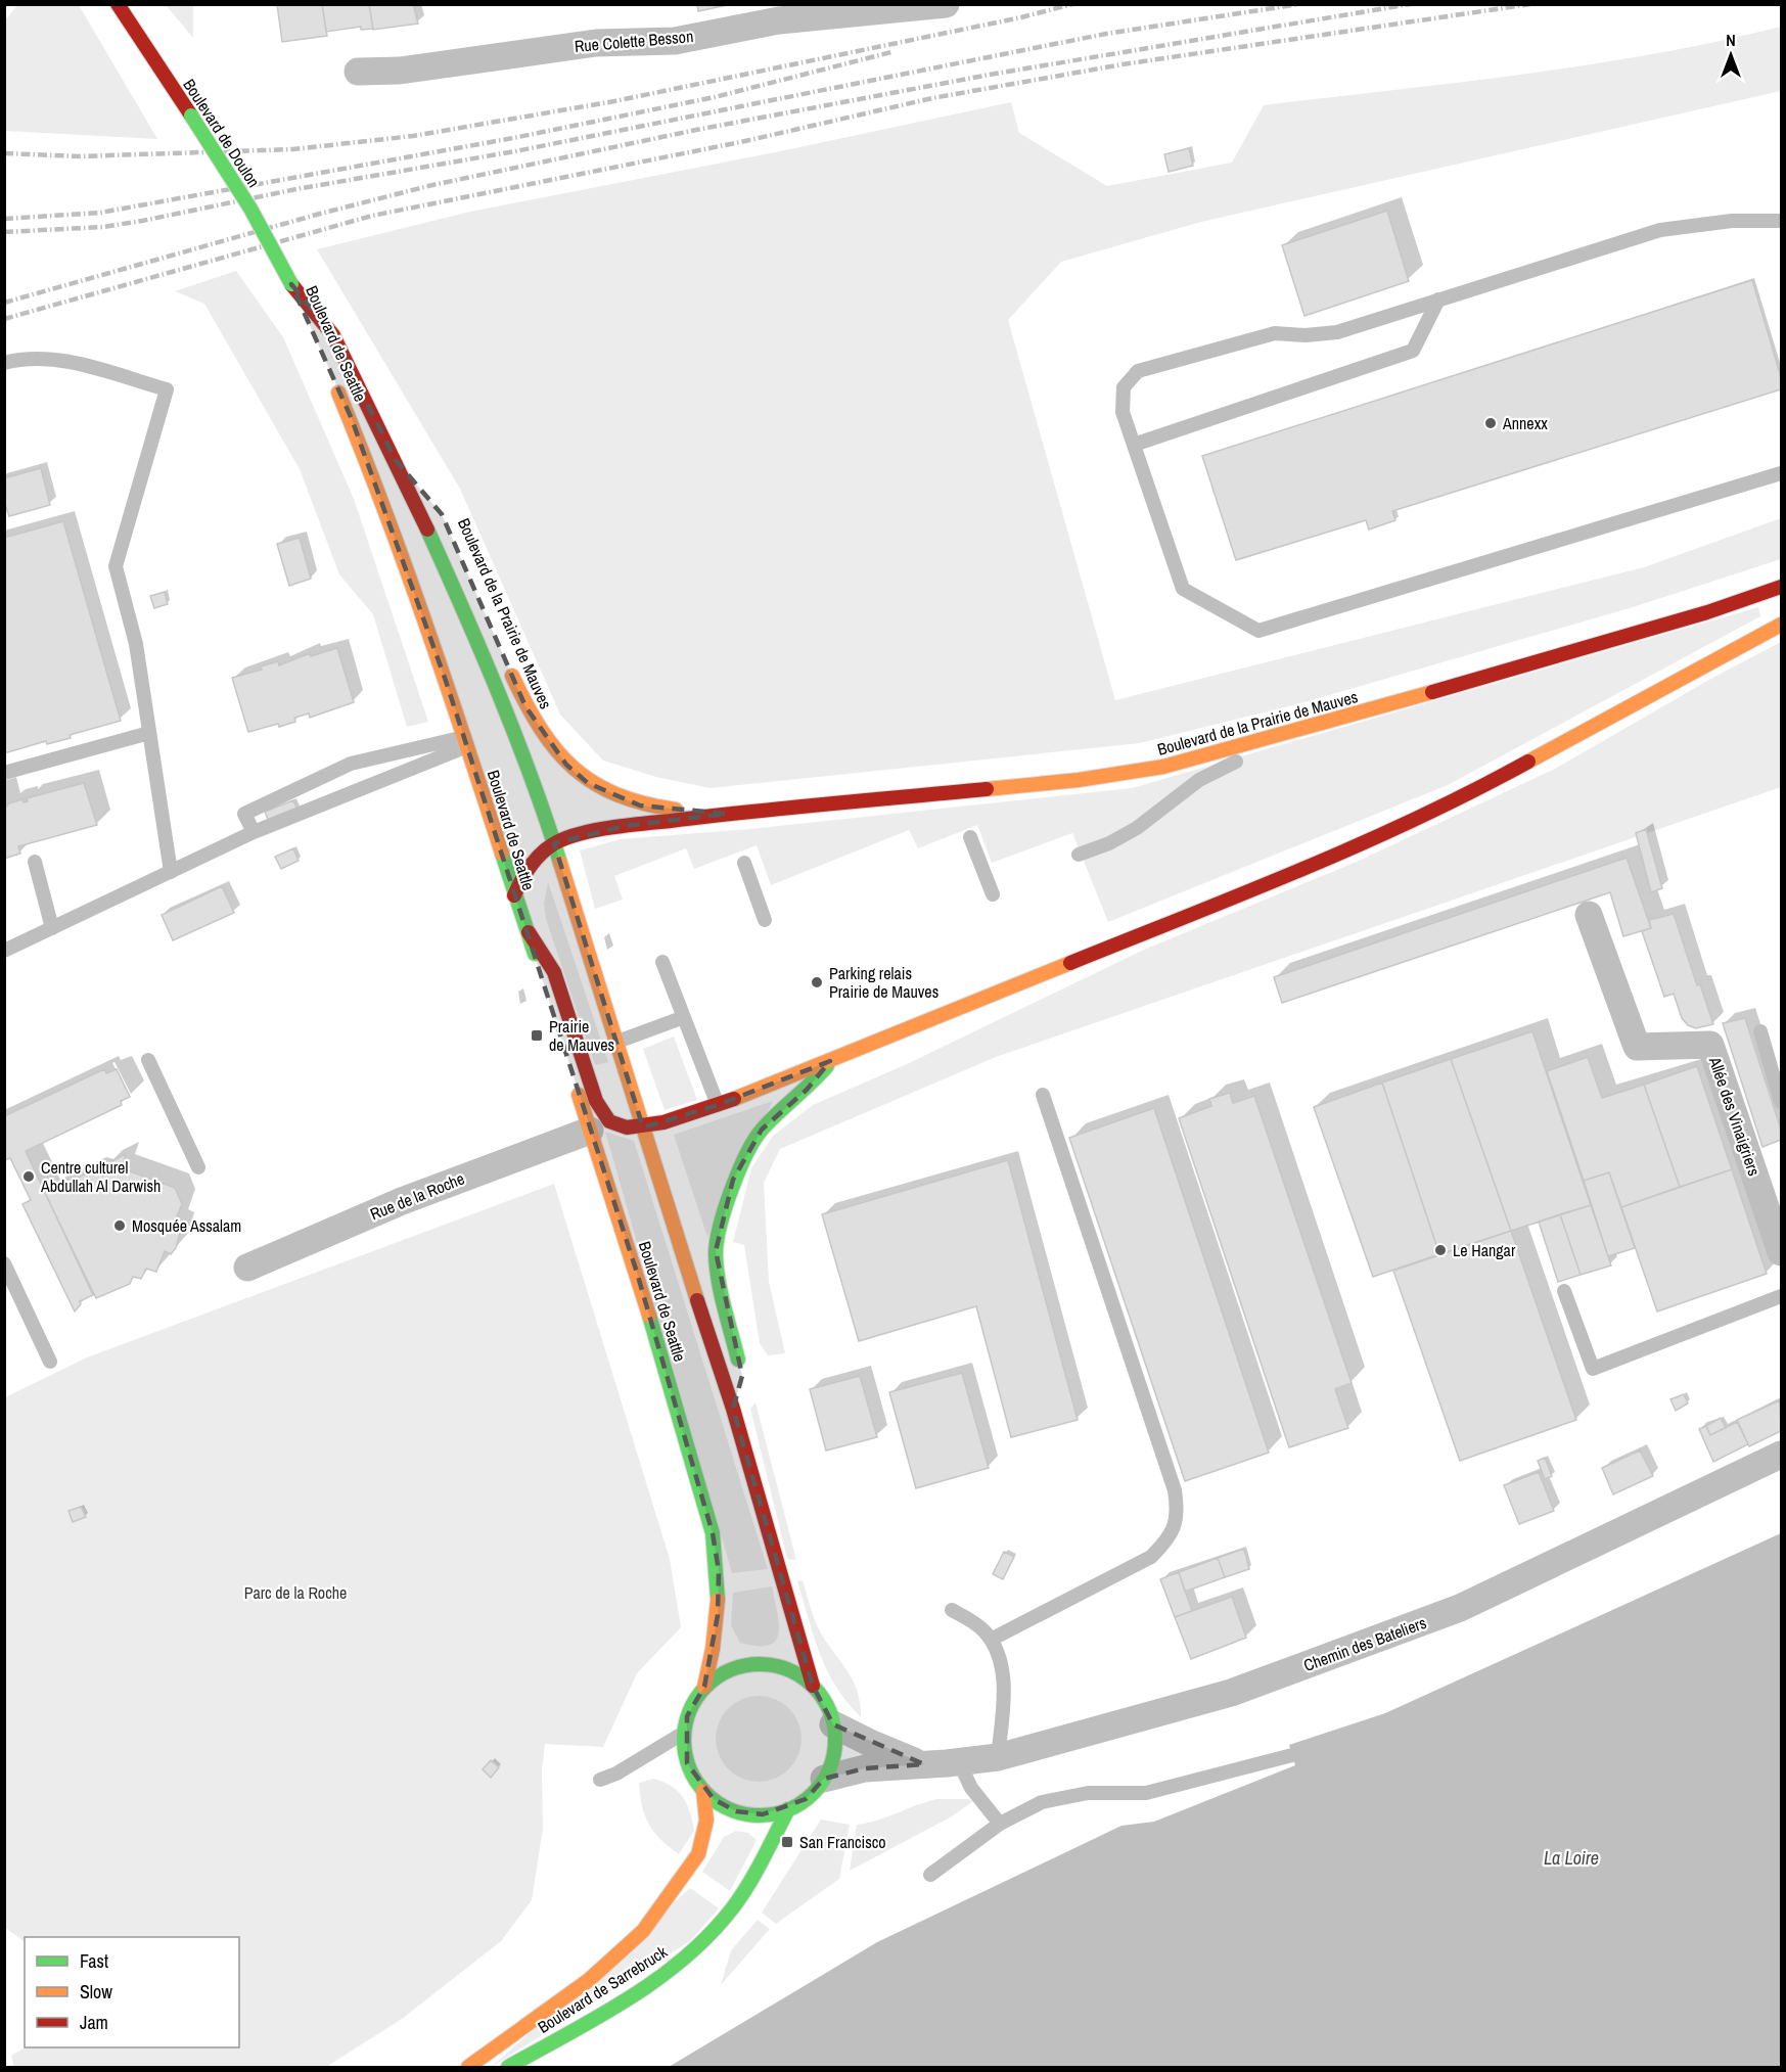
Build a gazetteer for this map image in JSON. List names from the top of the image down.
{
  "streets": {
    "main road": [
      "Boulevard de Doulon",
      "Boulevard de Seattle",
      "Boulevard de la Prairie de Mauves",
      "Boulevard de Sarrebruck"
    ],
    "street": [
      "Rue Colette Besson",
      "Allée des Vinaigriers",
      "Rue de la Roche",
      "Chemin des Bateliers"
    ]
  },
  "crossings": [
    ["Boulevard de Doulon", "Boulevard de Seattle"],
    ["Boulevard de Seattle", "Boulevard de la Prairie de Mauves"],
    ["Boulevard de Seattle", "Rue de la Roche"],
    ["Boulevard de Seattle", "Chemin des Bateliers"],
    ["Boulevard de Seattle", "Boulevard de Sarrebruck"],
    ["Chemin des Bateliers", "Boulevard de Sarrebruck"]
  ],
  "water": ["La Loire"],
  "parks": ["Parc de la Roche"],
  "places": {
    "other": [
      "Annexx",
      "Parking relais Prairie de Mauves",
      "Centre culturel Abdullah Al Darwish",
      "Mosquée Assalam",
      "Le Hangar"
    ],
    "transit": ["Prairie de Mauves", "San Francisco"]
  },
  "legend": ["Fast", "Slow", "Jam"],
  "north": "top"
}
